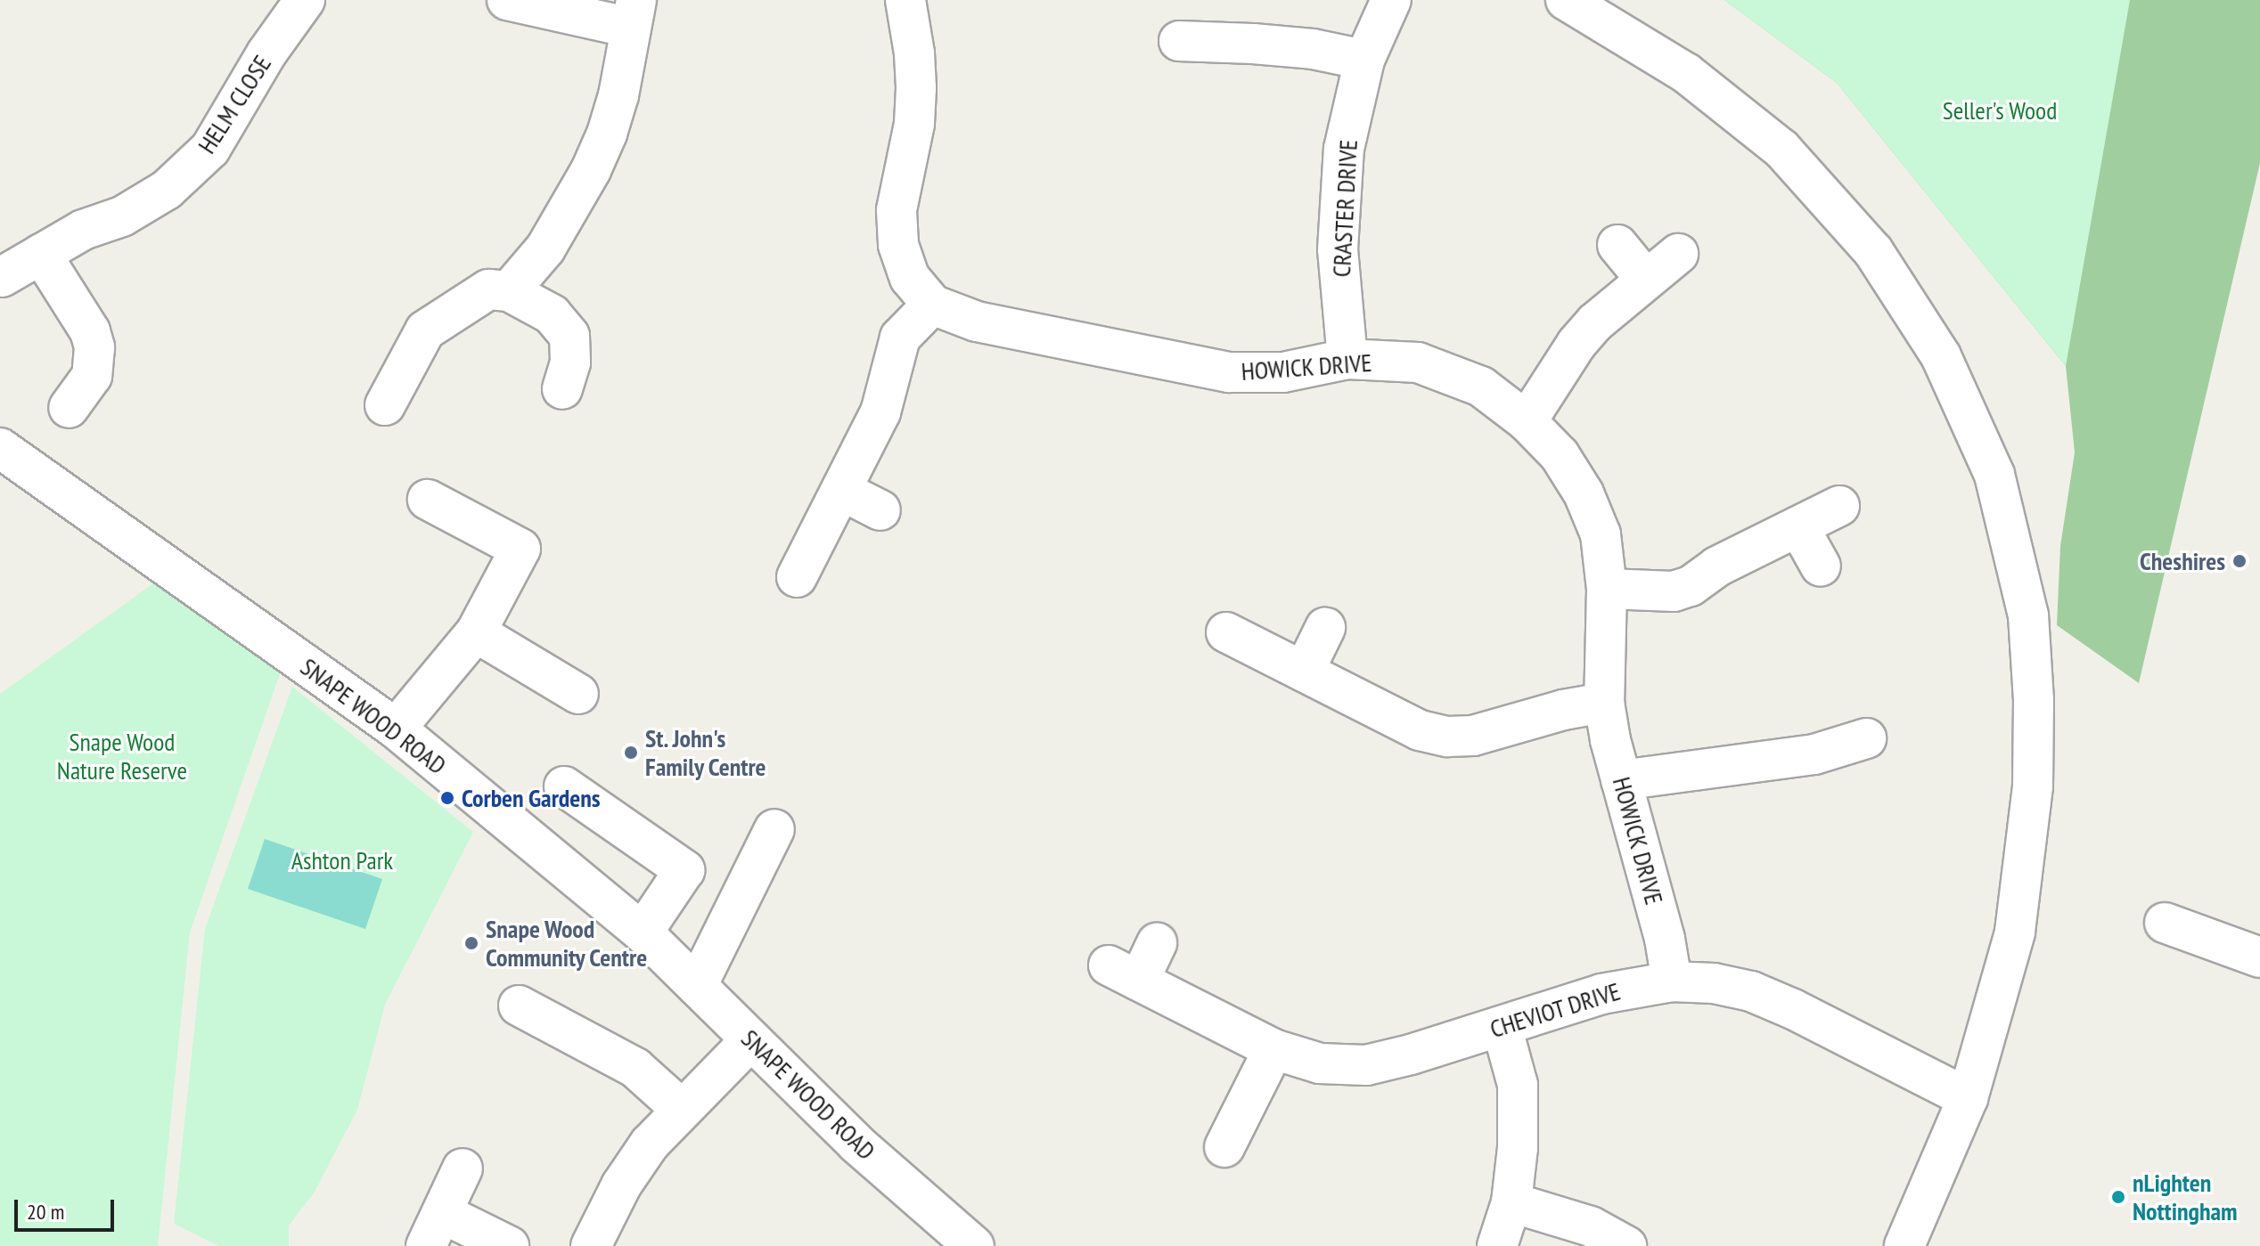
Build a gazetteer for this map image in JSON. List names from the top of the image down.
{
  "streets": {
    "street": [
      "HELM CLOSE",
      "CRASTER DRIVE",
      "HOWICK DRIVE",
      "SNAPE WOOD ROAD",
      "CHEVIOT DRIVE"
    ]
  },
  "crossings": [
    ["CRASTER DRIVE", "HOWICK DRIVE"],
    ["HOWICK DRIVE", "CHEVIOT DRIVE"]
  ],
  "parks": ["Seller's Wood", "Snape Wood Nature Reserve", "Ashton Park"],
  "places": [
    "Cheshires",
    "St. John's Family Centre",
    "Corben Gardens",
    "Snape Wood Community Centre",
    "nLighten Nottingham"
  ],
  "scale_bar": "20 m"
}
